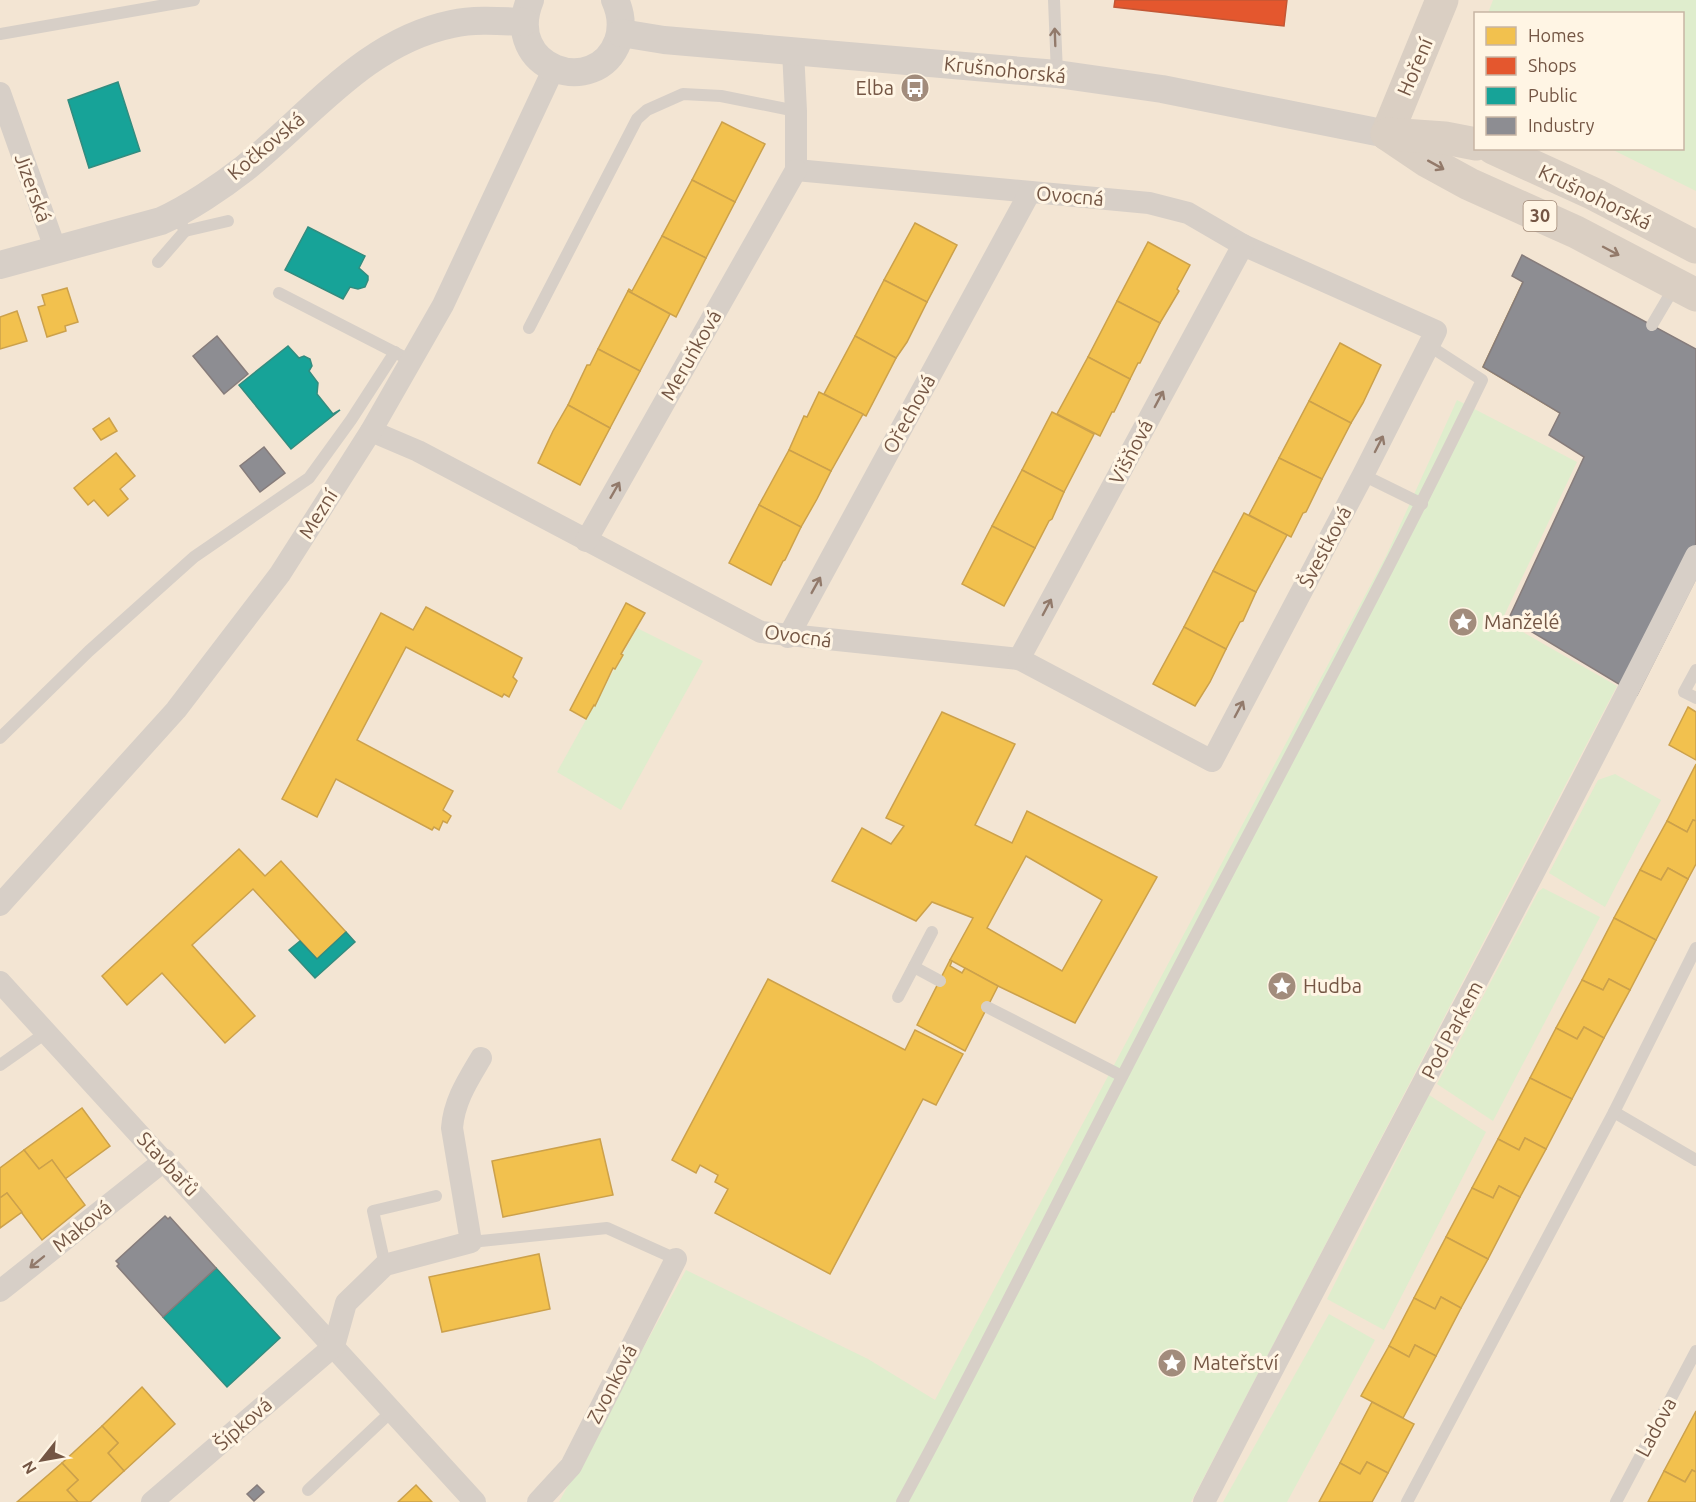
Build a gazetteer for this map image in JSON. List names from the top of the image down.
{
  "streets": {
    "main road": ["Hoření", "Krušnohorská", "30"],
    "street": [
      "Kočkovská",
      "Jizerská",
      "Ovocná",
      "Meruňková",
      "Ořechová",
      "Višňová",
      "Mezní",
      "Švestková",
      "Pod Parkem",
      "Stavbařů",
      "Maková",
      "Zvonková",
      "Šípková"
    ],
    "lane": ["Ladova"]
  },
  "crossings": [
    ["Hoření", "Krušnohorská"],
    ["Kočkovská", "Jizerská"],
    ["Ovocná", "Meruňková"],
    ["Ovocná", "Ořechová"],
    ["Ovocná", "Višňová"],
    ["Ovocná", "Mezní"],
    ["Ovocná", "Švestková"],
    ["Stavbařů", "Maková"],
    ["Stavbařů", "Šípková"]
  ],
  "one_way": [
    "Meruňková",
    "Ořechová",
    "Višňová",
    "Švestková",
    "Maková"
  ],
  "places": {
    "bus stop": ["Elba"],
    "place": ["Manželé", "Hudba", "Mateřství"]
  },
  "legend": [
    "Homes",
    "Shops",
    "Public",
    "Industry"
  ],
  "north": "bottom left"
}
